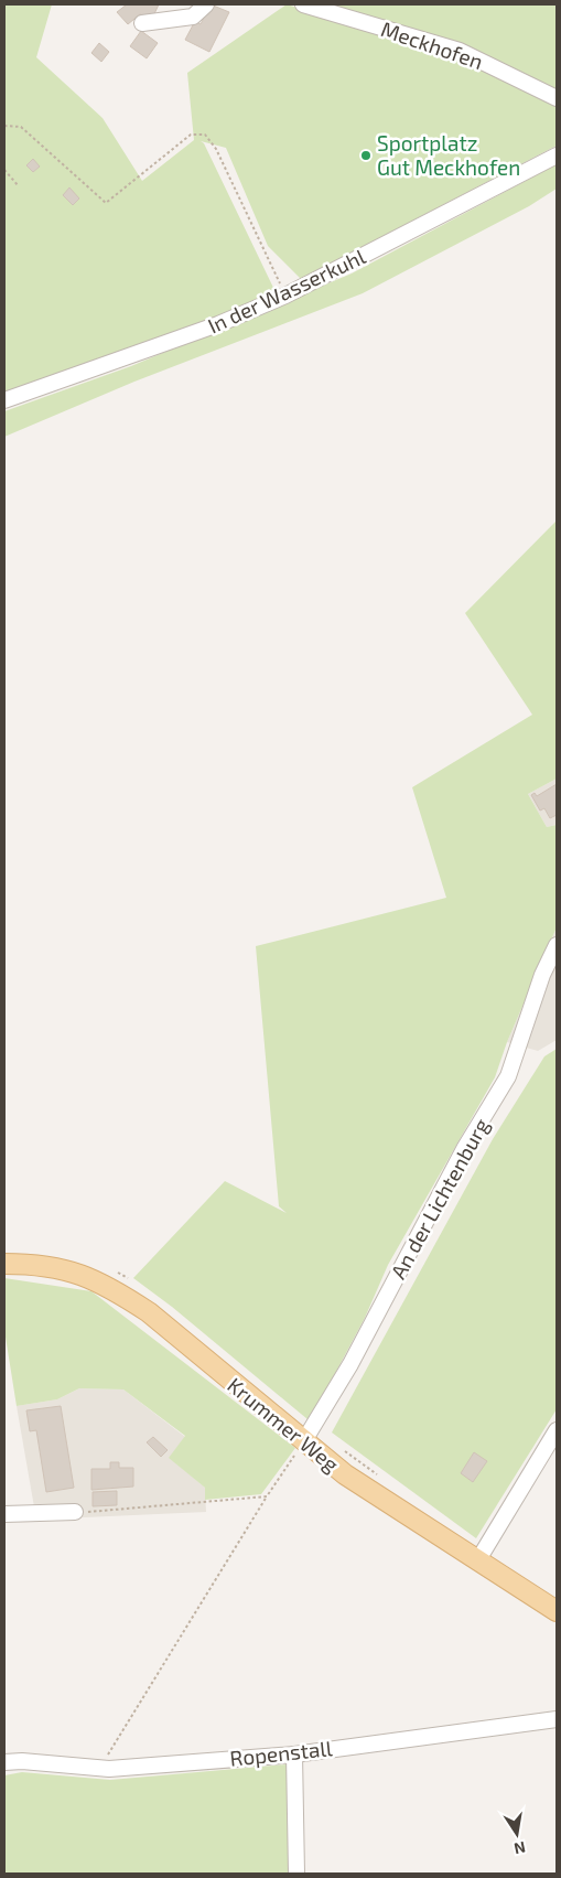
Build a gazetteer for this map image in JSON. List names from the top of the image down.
{
  "streets": {
    "main road": ["Krummer Weg"],
    "street": [
      "Meckhofen",
      "In der Wasserkuhl",
      "An der Lichtenburg",
      "Ropenstall"
    ]
  },
  "crossings": [
    ["An der Lichtenburg", "Krummer Weg"]
  ],
  "places": ["Sportplatz Gut Meckhofen"],
  "north": "bottom"
}
